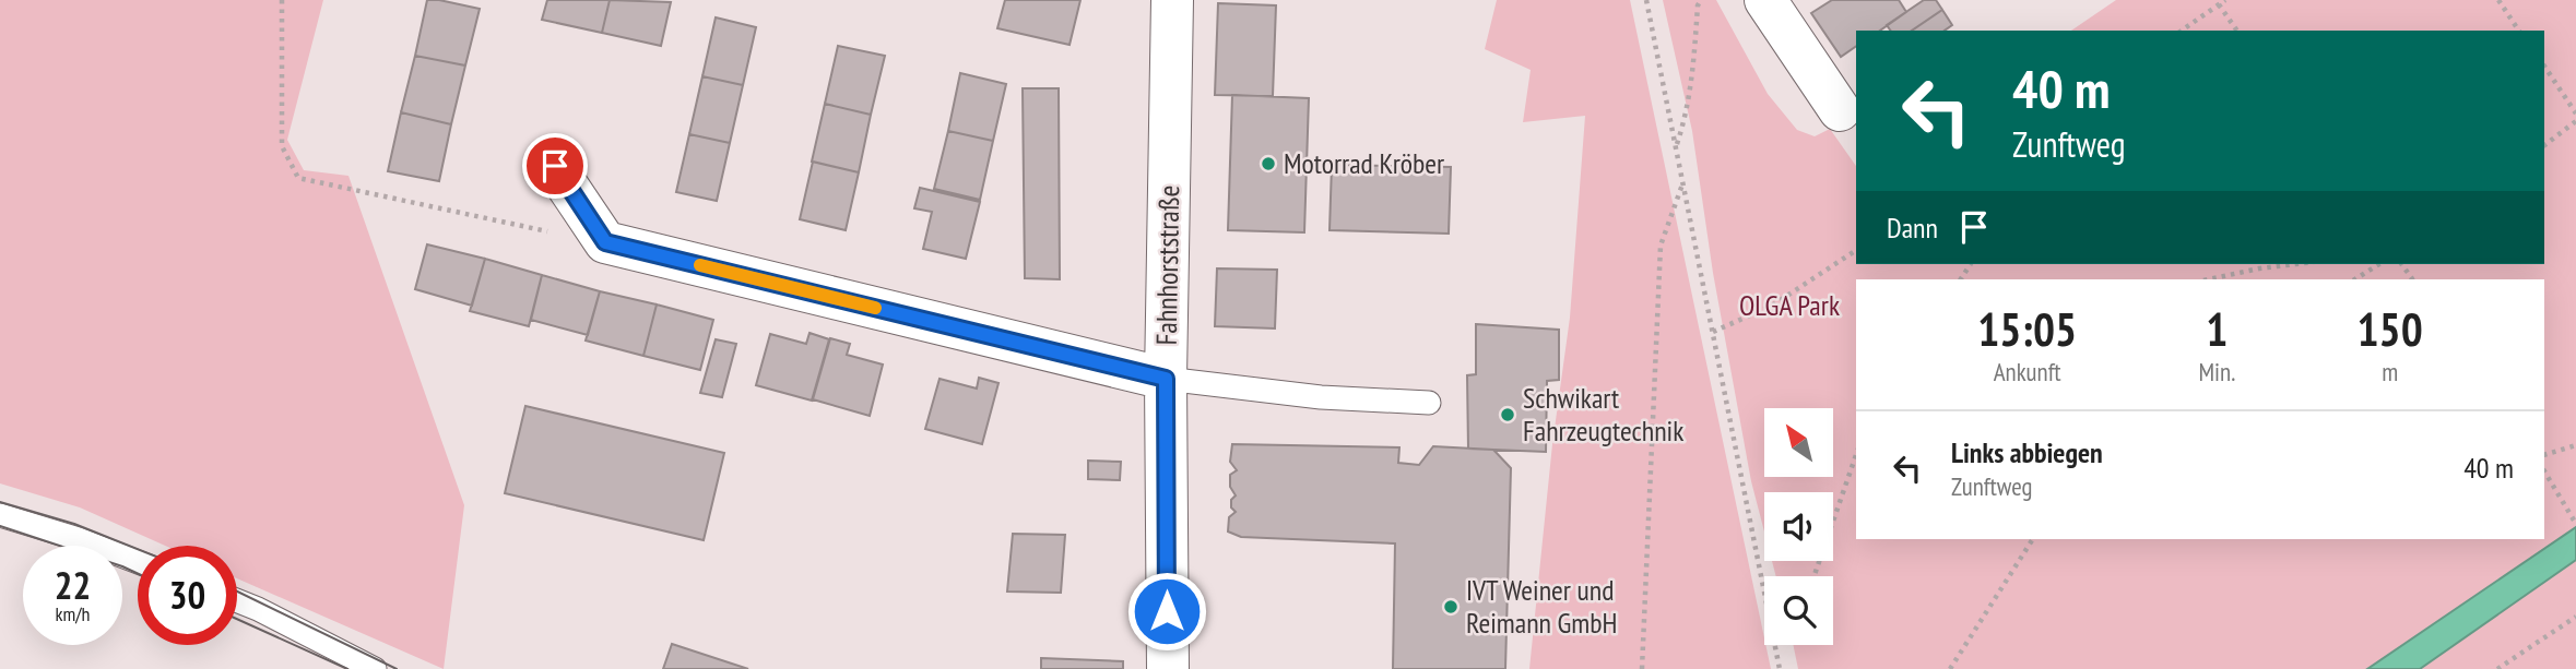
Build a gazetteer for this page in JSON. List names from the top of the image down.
{
  "streets": {
    "street": ["Fahnhorststraße"]
  },
  "parks": ["OLGA Park"],
  "places": ["Motorrad Kröber", "Schwikart Fahrzeugtechnik", "IVT Weiner und Reimann GmbH"],
  "north": "top left",
  "page": {
    "turn": ["40 m", "Zunftweg"],
    "then": "Dann",
    "eta": [
      "15:05",
      "Ankunft",
      "1",
      "Min.",
      "150",
      "m"
    ],
    "list": [
      {
        "name": "Links abbiegen",
        "note": "Zunftweg",
        "value": "40 m"
      }
    ],
    "speed": "22 km/h",
    "limit": "30"
  }
}
